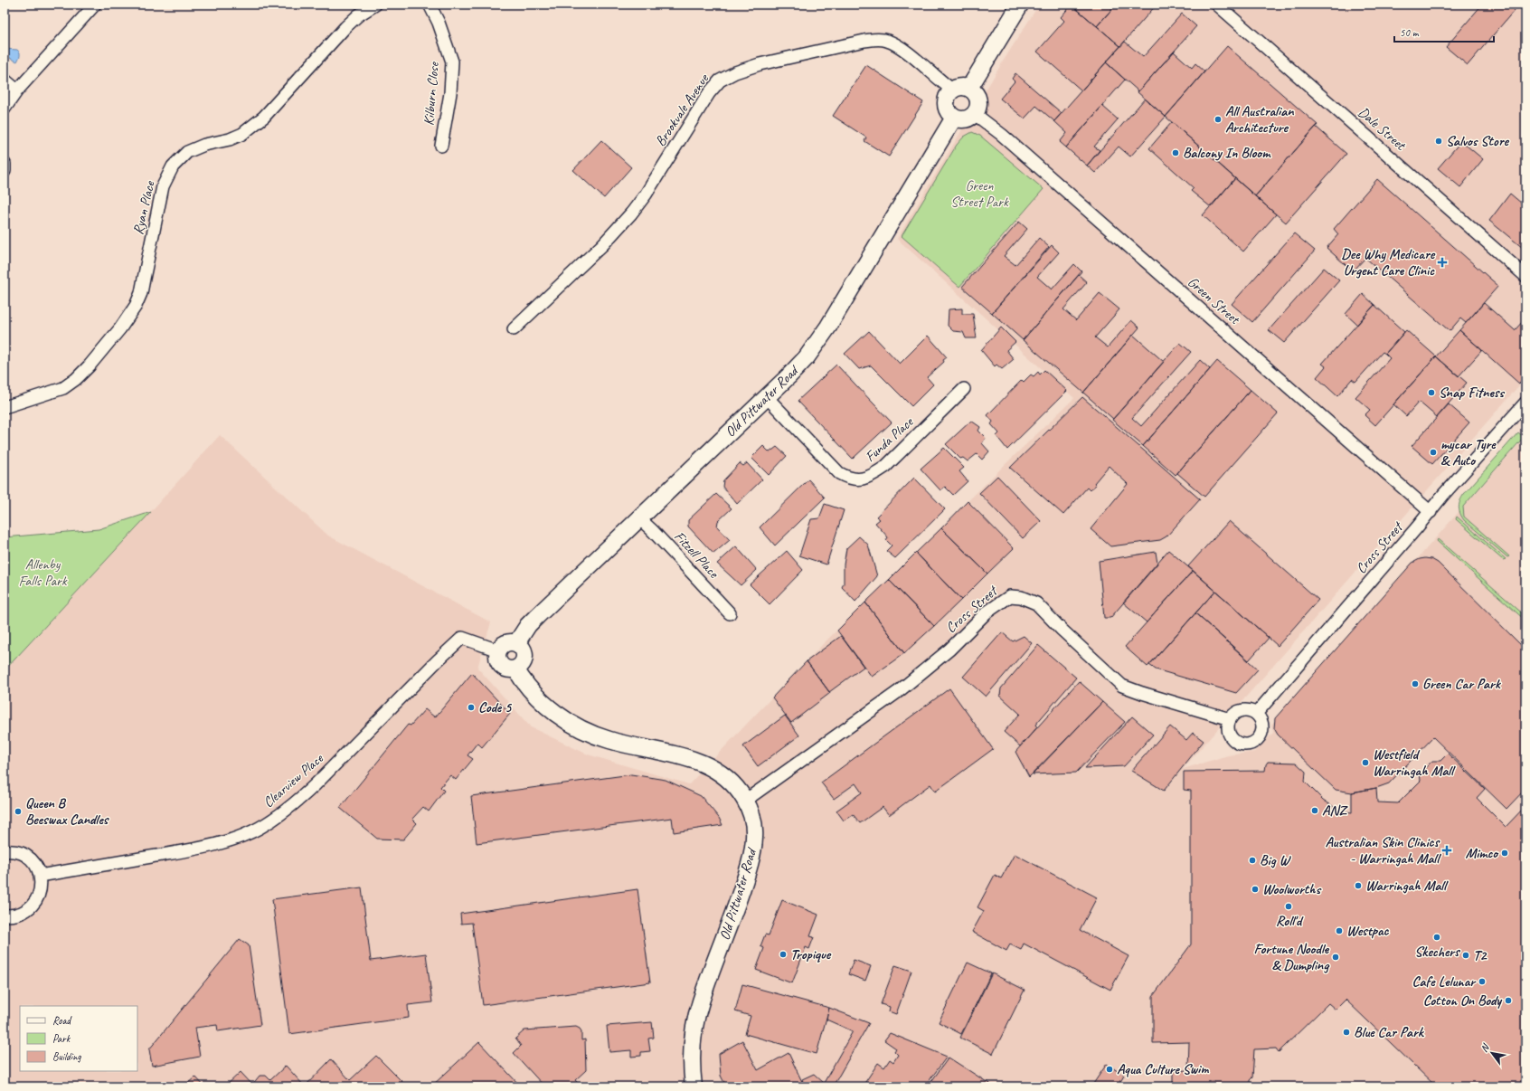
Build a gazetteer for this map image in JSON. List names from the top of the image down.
{
  "streets": {
    "street": [
      "Kilburn Close",
      "Brookvale Avenue",
      "Dale Street",
      "Ryan Place",
      "Green Street",
      "Old Pittwater Road",
      "Funda Place",
      "Cross Street",
      "Fitzell Place",
      "Clearview Place"
    ]
  },
  "crossings": [
    ["Brookvale Avenue", "Green Street"],
    ["Brookvale Avenue", "Old Pittwater Road"],
    ["Green Street", "Old Pittwater Road"],
    ["Green Street", "Cross Street"],
    ["Old Pittwater Road", "Funda Place"],
    ["Old Pittwater Road", "Cross Street"],
    ["Old Pittwater Road", "Fitzell Place"],
    ["Old Pittwater Road", "Clearview Place"]
  ],
  "parks": ["Green Street Park", "Allenby Falls Park"],
  "places": {
    "other": [
      "All Australian Architecture",
      "Salvos Store",
      "Balcony In Bloom",
      "Snap Fitness",
      "mycar Tyre & Auto",
      "Green Car Park",
      "Code 5",
      "Westfield Warringah Mall",
      "ANZ",
      "Queen B Beeswax Candles",
      "Mimco",
      "Big W",
      "Warringah Mall",
      "Woolworths",
      "Roll'd",
      "Westpac",
      "Skechers",
      "Tropique",
      "T2",
      "Fortune Noodle & Dumpling",
      "Cafe Lelunar",
      "Cotton On Body",
      "Blue Car Park",
      "Aqua Culture Swim"
    ],
    "health": ["Dee Why Medicare Urgent Care Clinic", "Australian Skin Clinics - Warringah Mall"]
  },
  "legend": ["Road", "Park", "Building"],
  "scale_bar": "50 m",
  "north": "top left"
}
